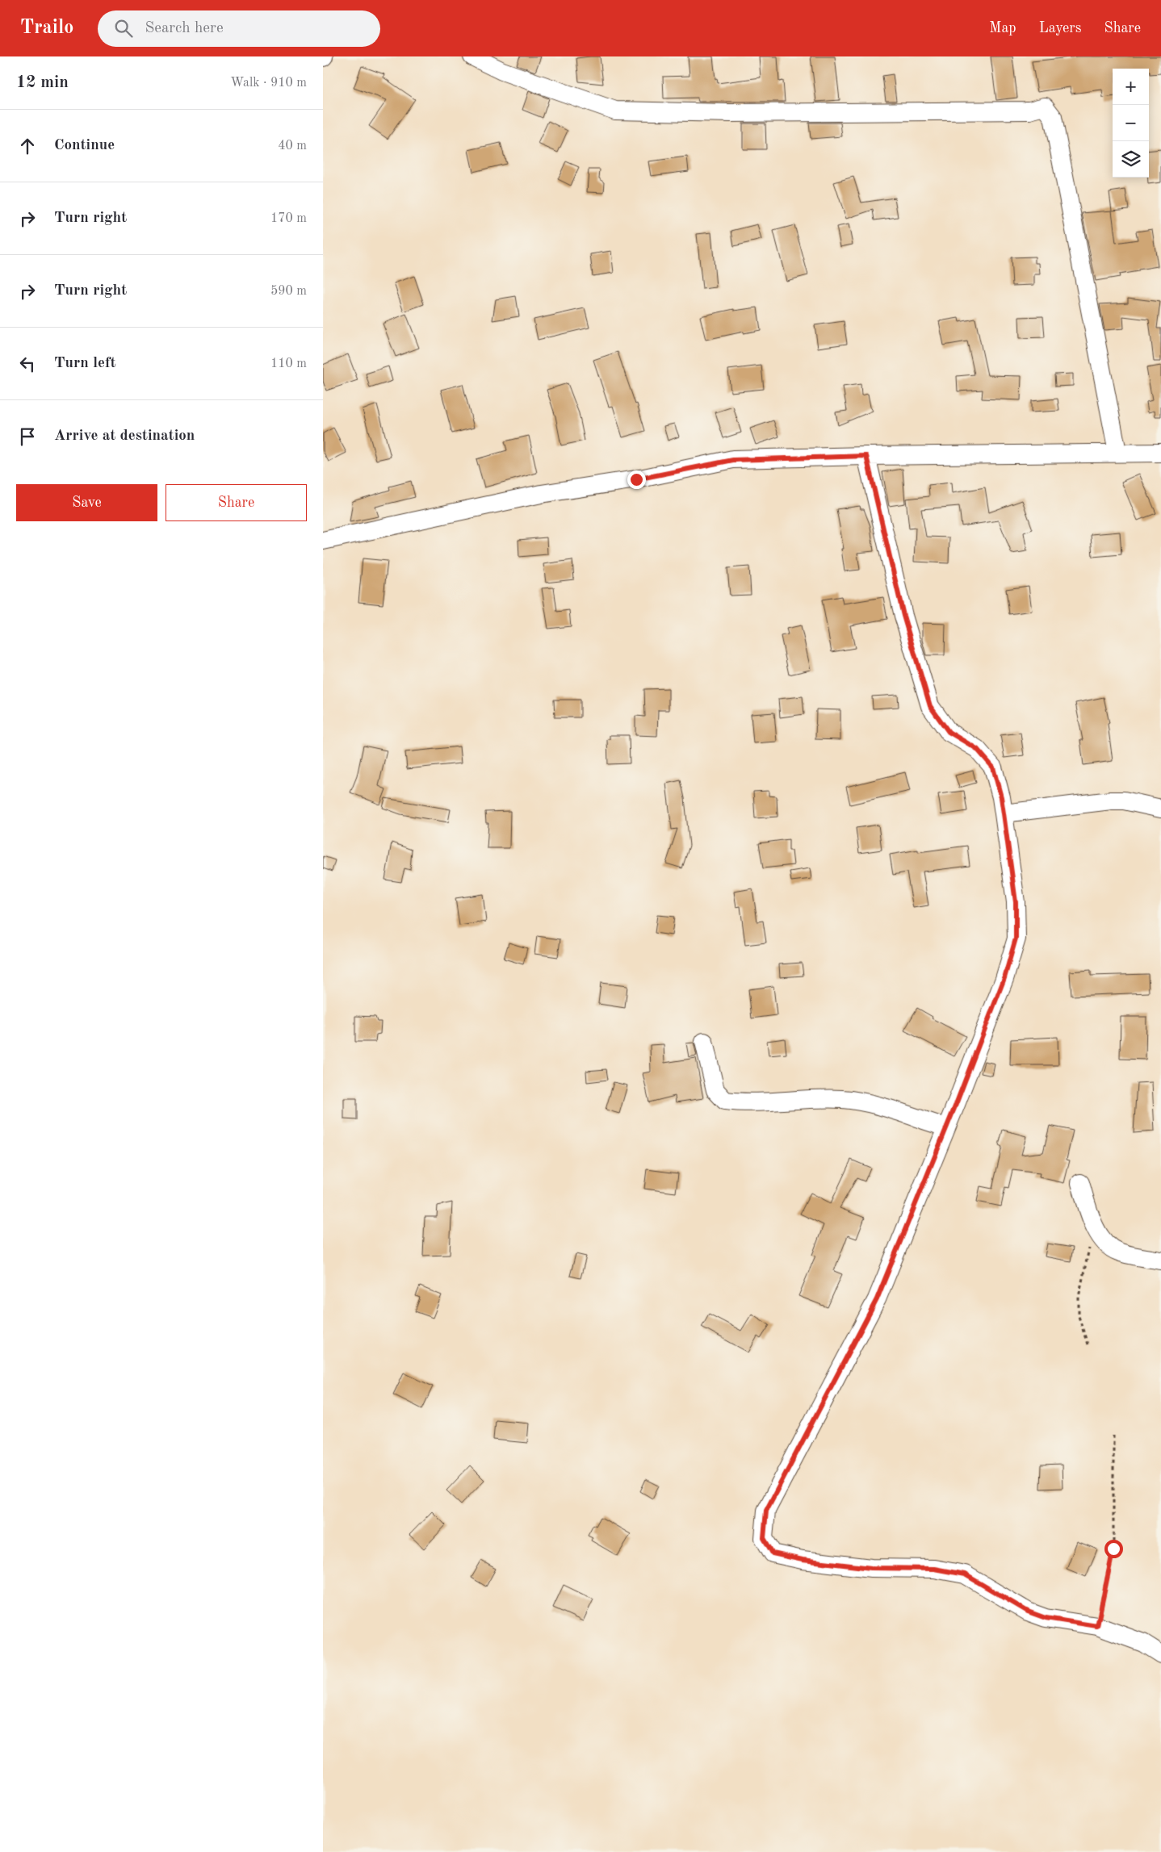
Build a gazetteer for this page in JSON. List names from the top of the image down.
{
  "page": {
    "header": "Trailo",
    "search": "Search here",
    "nav": ["Map", "Layers", "Share"],
    "heading": ["12 min", "Walk · 910 m"],
    "map_buttons": ["+", "−"],
    "list": [
      ["Continue", "40 m"],
      ["Turn right", "170 m"],
      ["Turn right", "590 m"],
      ["Turn left", "110 m"],
      "Arrive at destination"
    ],
    "buttons": ["Save", "Share"]
  }
}
